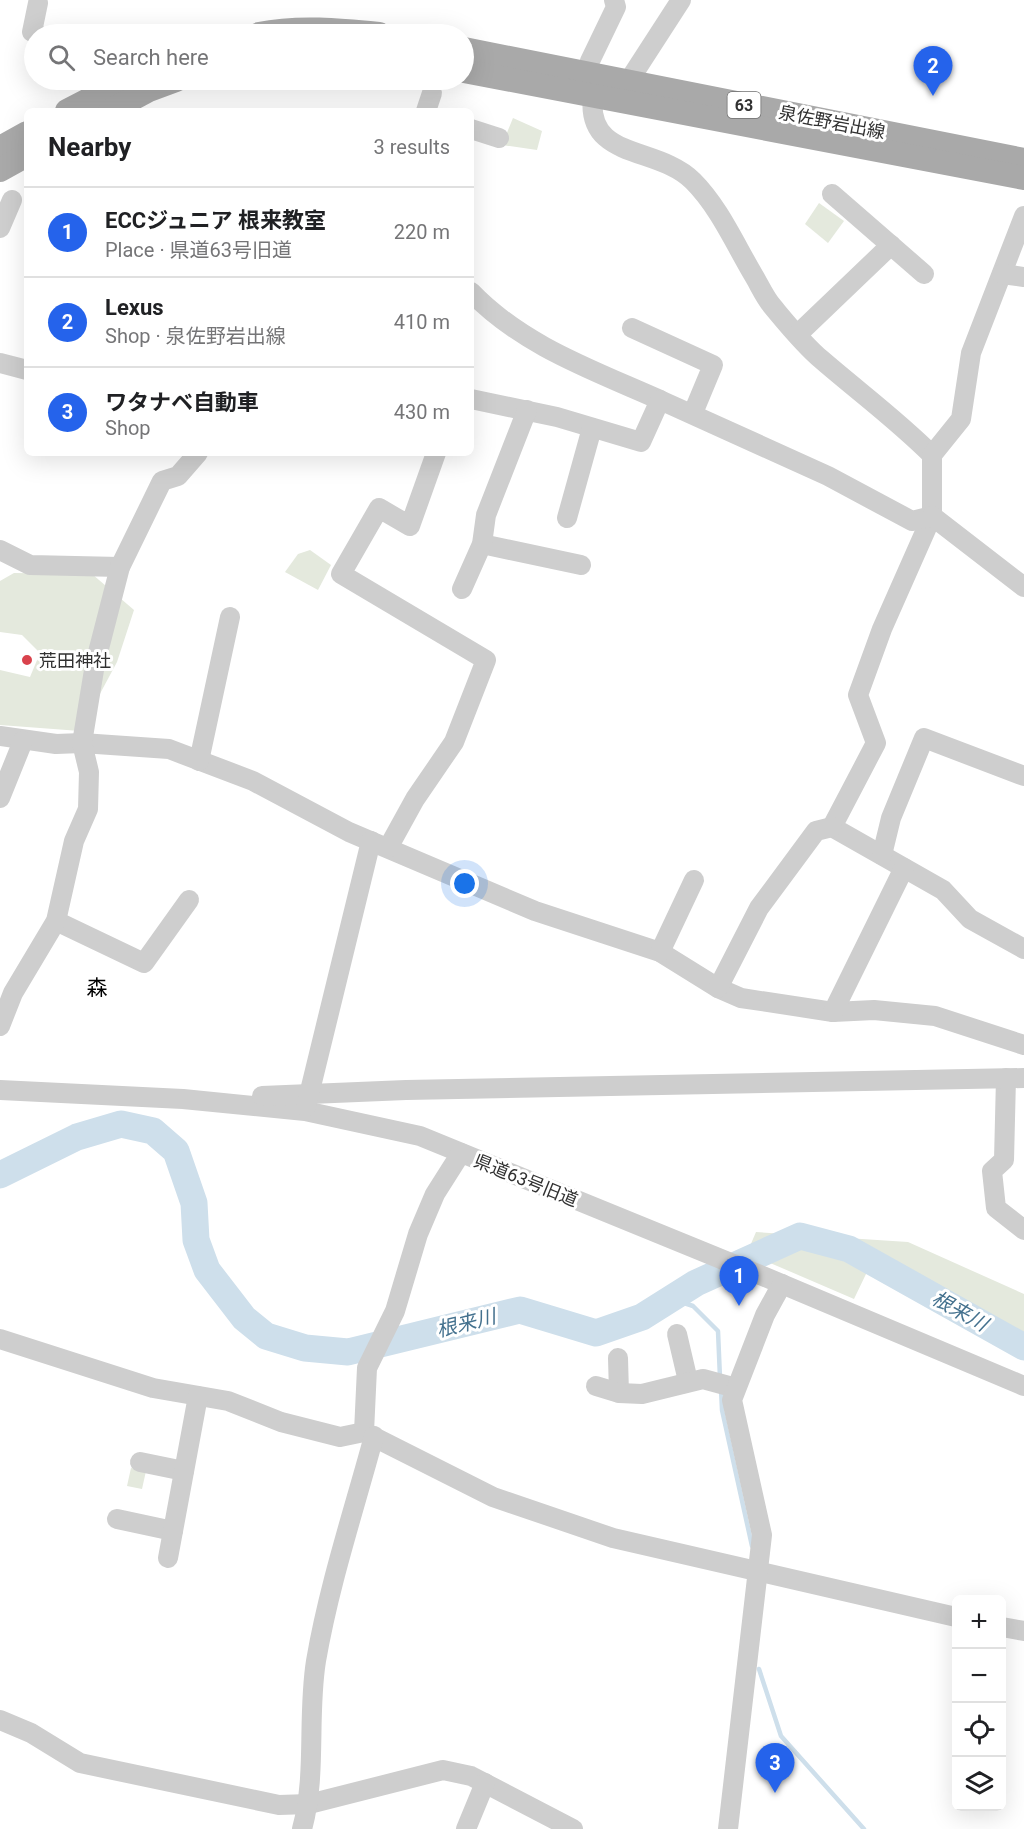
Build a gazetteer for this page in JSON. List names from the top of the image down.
{
  "streets": {
    "main road": ["63", "泉佐野岩出線"],
    "street": ["県道63号旧道"]
  },
  "districts": ["森"],
  "water": ["根来川"],
  "places": ["荒田神社"],
  "page": {
    "search": "Search here",
    "pins": ["2", "1", "3"],
    "heading": ["Nearby", "3 results"],
    "list": [
      {
        "mark": "1",
        "name": "ECCジュニア 根来教室",
        "note": "Place · 県道63号旧道",
        "value": "220 m"
      },
      {
        "mark": "2",
        "name": "Lexus",
        "note": "Shop · 泉佐野岩出線",
        "value": "410 m"
      },
      {
        "mark": "3",
        "name": "ワタナベ自動車",
        "note": "Shop",
        "value": "430 m"
      }
    ],
    "map_buttons": ["+", "−"]
  }
}
